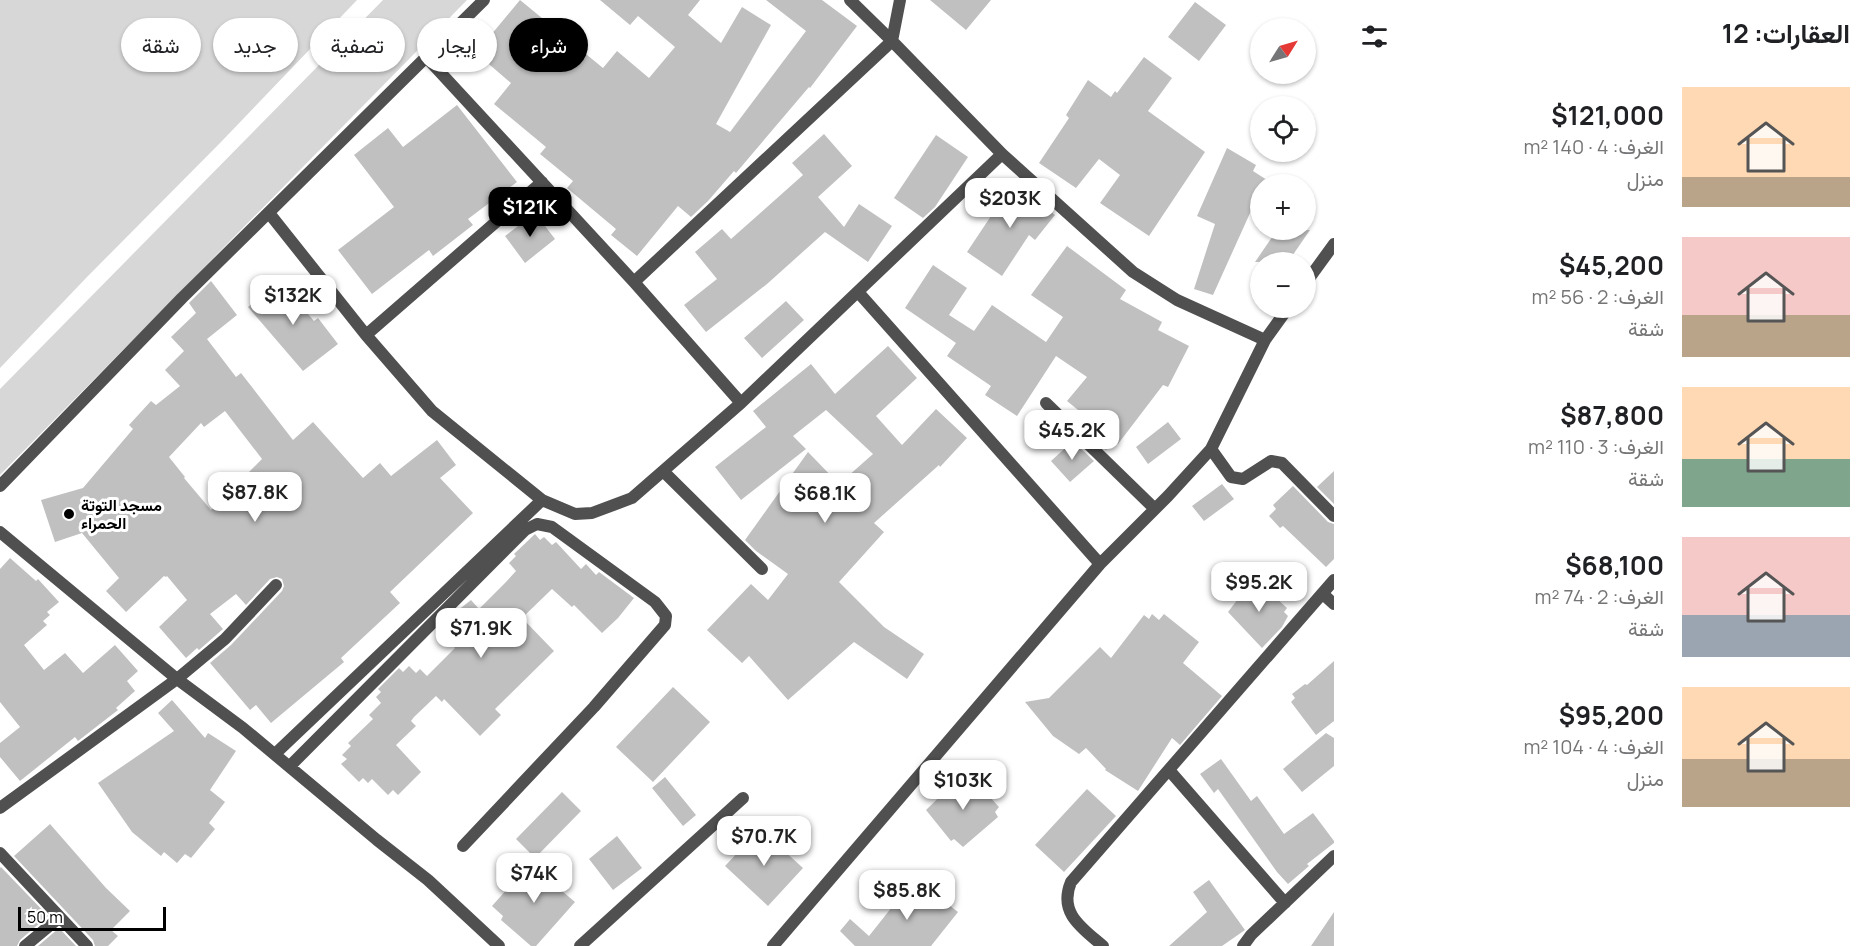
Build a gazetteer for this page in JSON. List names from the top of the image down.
{
  "places": ["مسجد التوتة الحمراء"],
  "scale_bar": "50 m",
  "north": "top right",
  "page": {
    "heading": "العقارات: 12",
    "map_buttons": ["+", "−"],
    "chip": [
      "شراء",
      "إيجار",
      "تصفية",
      "جديد",
      "شقة"
    ],
    "list": [
      {
        "name": "$121,000",
        "note": "الغرف: 4 · 140 m² · منزل"
      },
      {
        "name": "$45,200",
        "note": "الغرف: 2 · 56 m² · شقة"
      },
      {
        "name": "$87,800",
        "note": "الغرف: 3 · 110 m² · شقة"
      },
      {
        "name": "$68,100",
        "note": "الغرف: 2 · 74 m² · شقة"
      },
      {
        "name": "$95,200",
        "note": "الغرف: 4 · 104 m² · منزل"
      }
    ],
    "price": [
      "$203K",
      "$121K",
      "$132K",
      "$45.2K",
      "$87.8K",
      "$68.1K",
      "$95.2K",
      "$71.9K",
      "$103K",
      "$70.7K",
      "$74K",
      "$85.8K"
    ],
    "scale": "50 m"
  }
}
